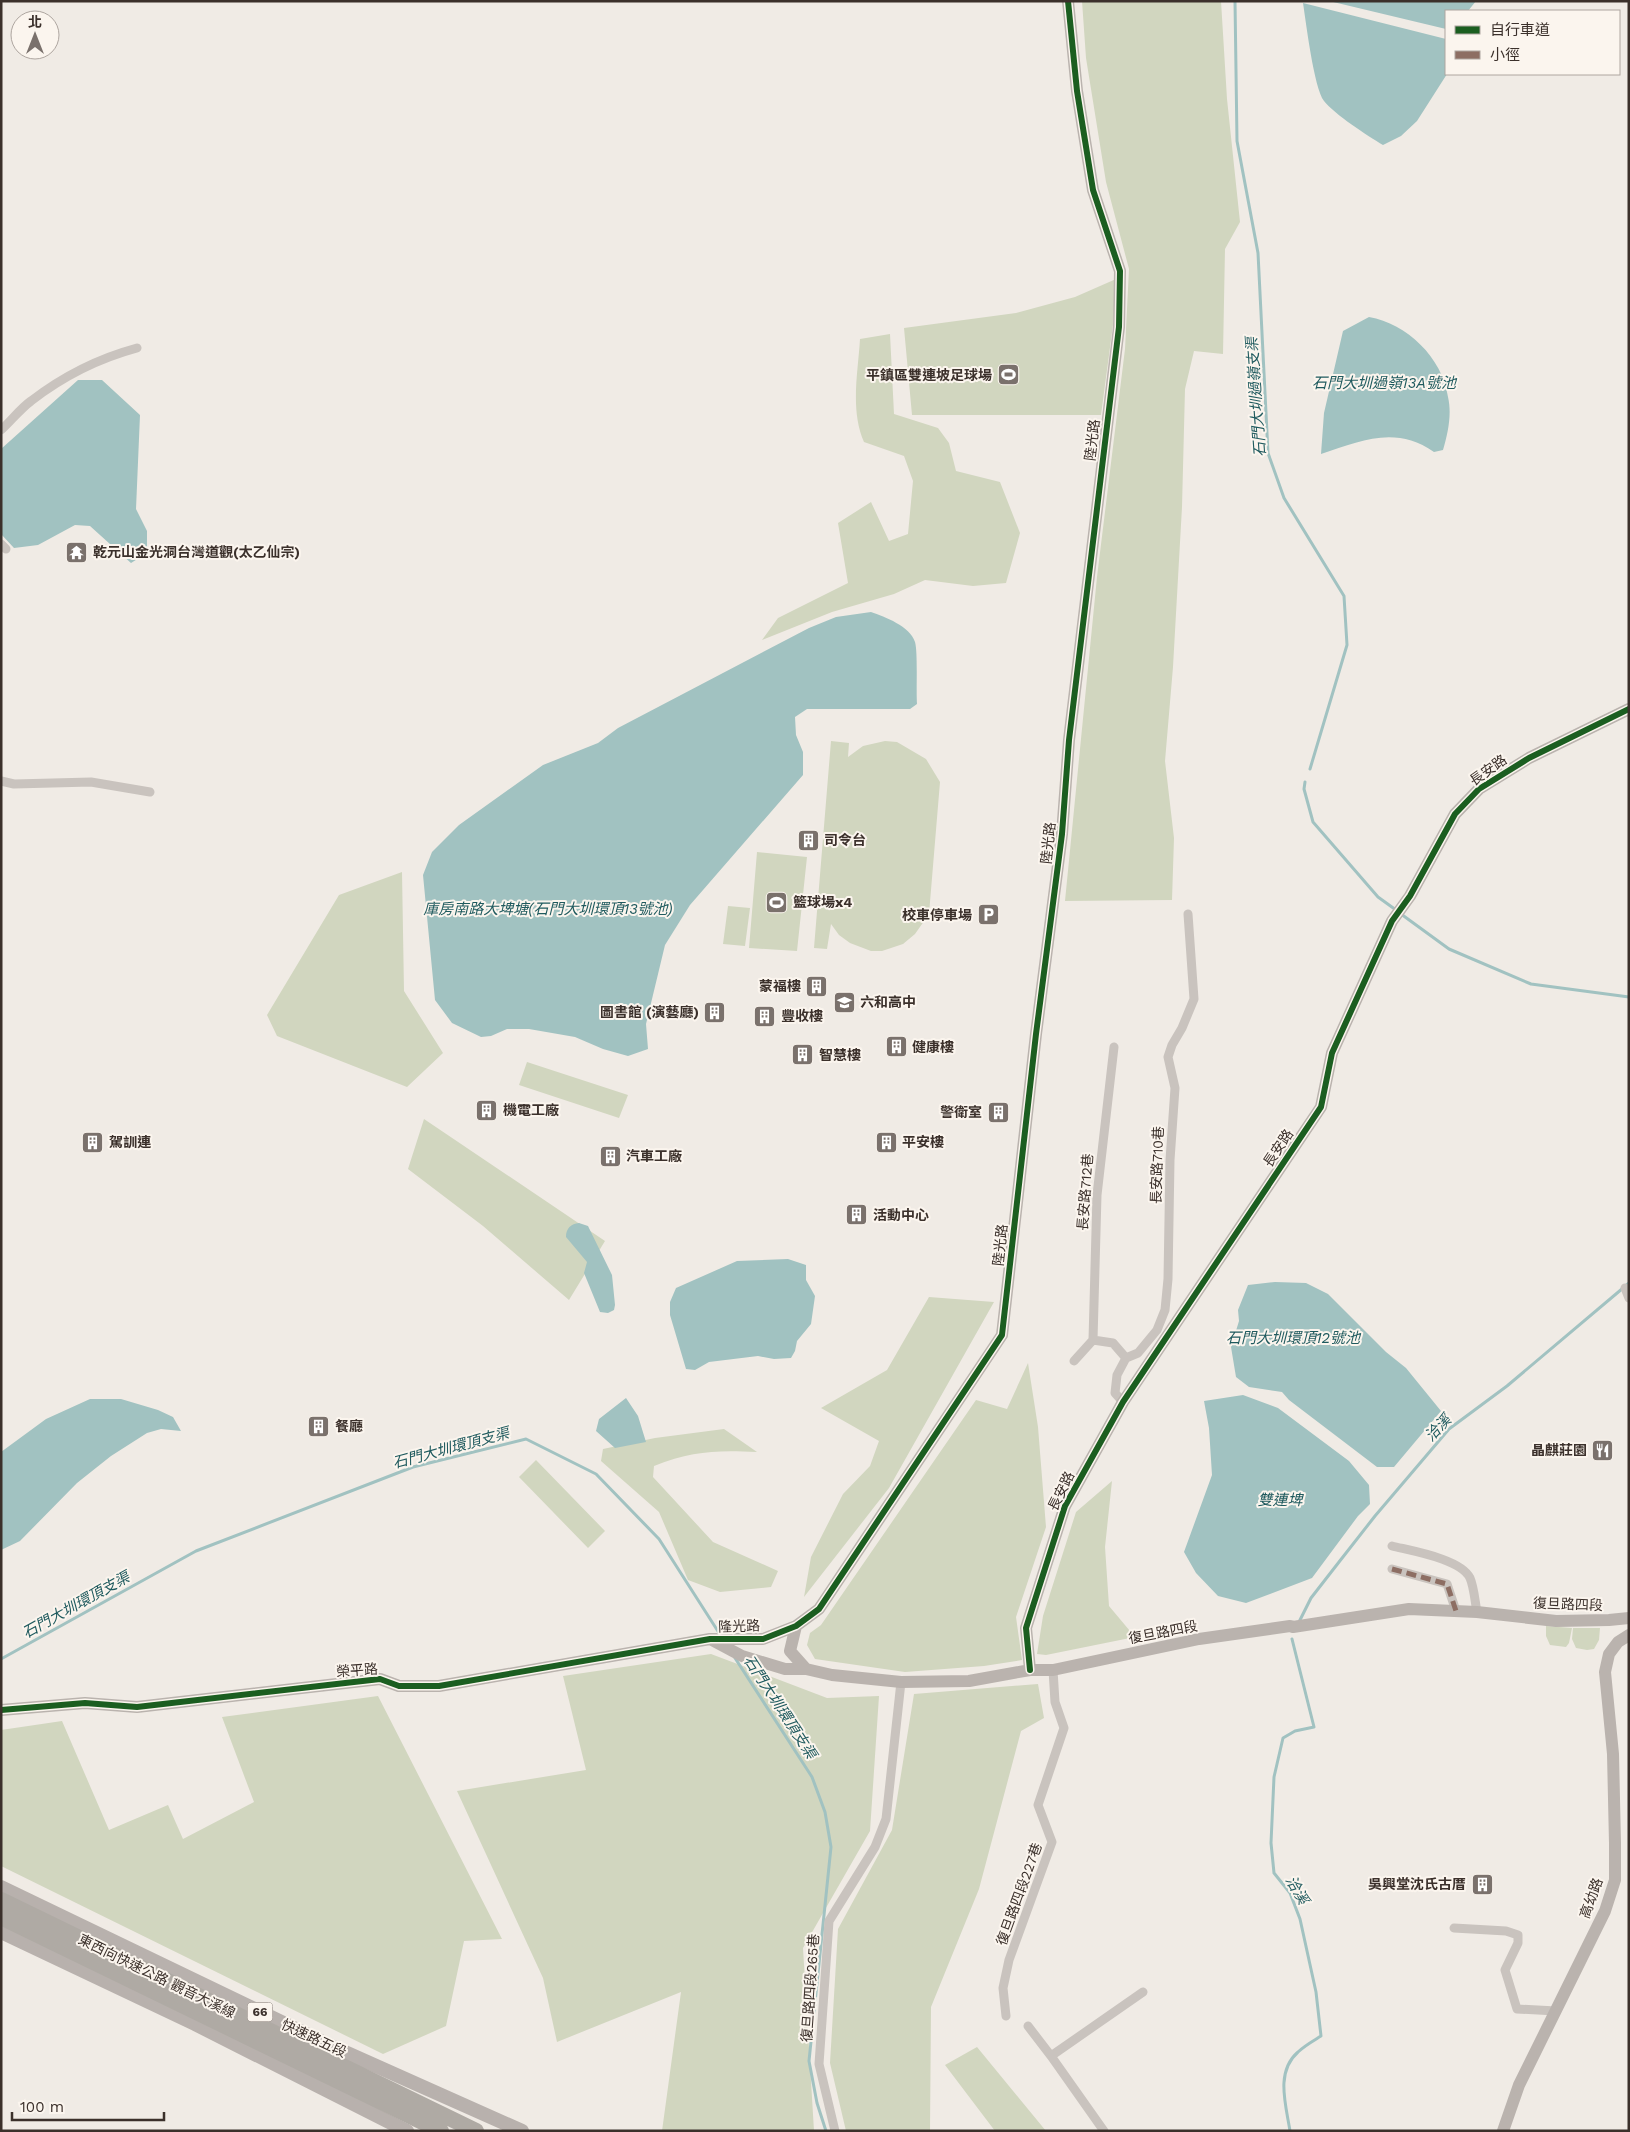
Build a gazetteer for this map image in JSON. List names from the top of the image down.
{
  "streets": {
    "highway": ["東西向快速公路 觀音大溪線", "66"],
    "main road": ["快速路五段"],
    "street": [
      "陸光路",
      "長安路",
      "長安路710巷",
      "長安路712巷",
      "復旦路四段",
      "隆光路",
      "榮平路",
      "復旦路四段227巷",
      "高幼路",
      "復旦路四段265巷"
    ]
  },
  "crossings": [
    ["陸光路", "隆光路"],
    ["長安路", "復旦路四段"],
    ["復旦路四段", "隆光路"],
    ["復旦路四段", "榮平路"],
    ["復旦路四段", "復旦路四段227巷"],
    ["復旦路四段", "復旦路四段265巷"],
    ["隆光路", "榮平路"]
  ],
  "water": [
    "石門大圳過嶺13A號池",
    "石門大圳過嶺支渠",
    "庫房南路大埤塘(石門大圳環頂13號池)",
    "石門大圳環頂12號池",
    "洽溪",
    "石門大圳環頂支渠",
    "雙連埤"
  ],
  "places": {
    "sports": ["平鎮區雙連坡足球場", "籃球場x4"],
    "temple": ["乾元山金光洞台灣道觀(太乙仙宗)"],
    "building": [
      "司令台",
      "蒙福樓",
      "圖書館 (演藝廳)",
      "豐收樓",
      "健康樓",
      "智慧樓",
      "機電工廠",
      "警衛室",
      "駕訓連",
      "平安樓",
      "汽車工廠",
      "活動中心",
      "餐廳",
      "吳興堂沈氏古厝"
    ],
    "parking": ["校車停車場"],
    "school or university": ["六和高中"],
    "restaurant": ["晶麒莊園"]
  },
  "legend": ["自行車道", "小徑"],
  "scale_bar": "100 m",
  "north": "top"
}
